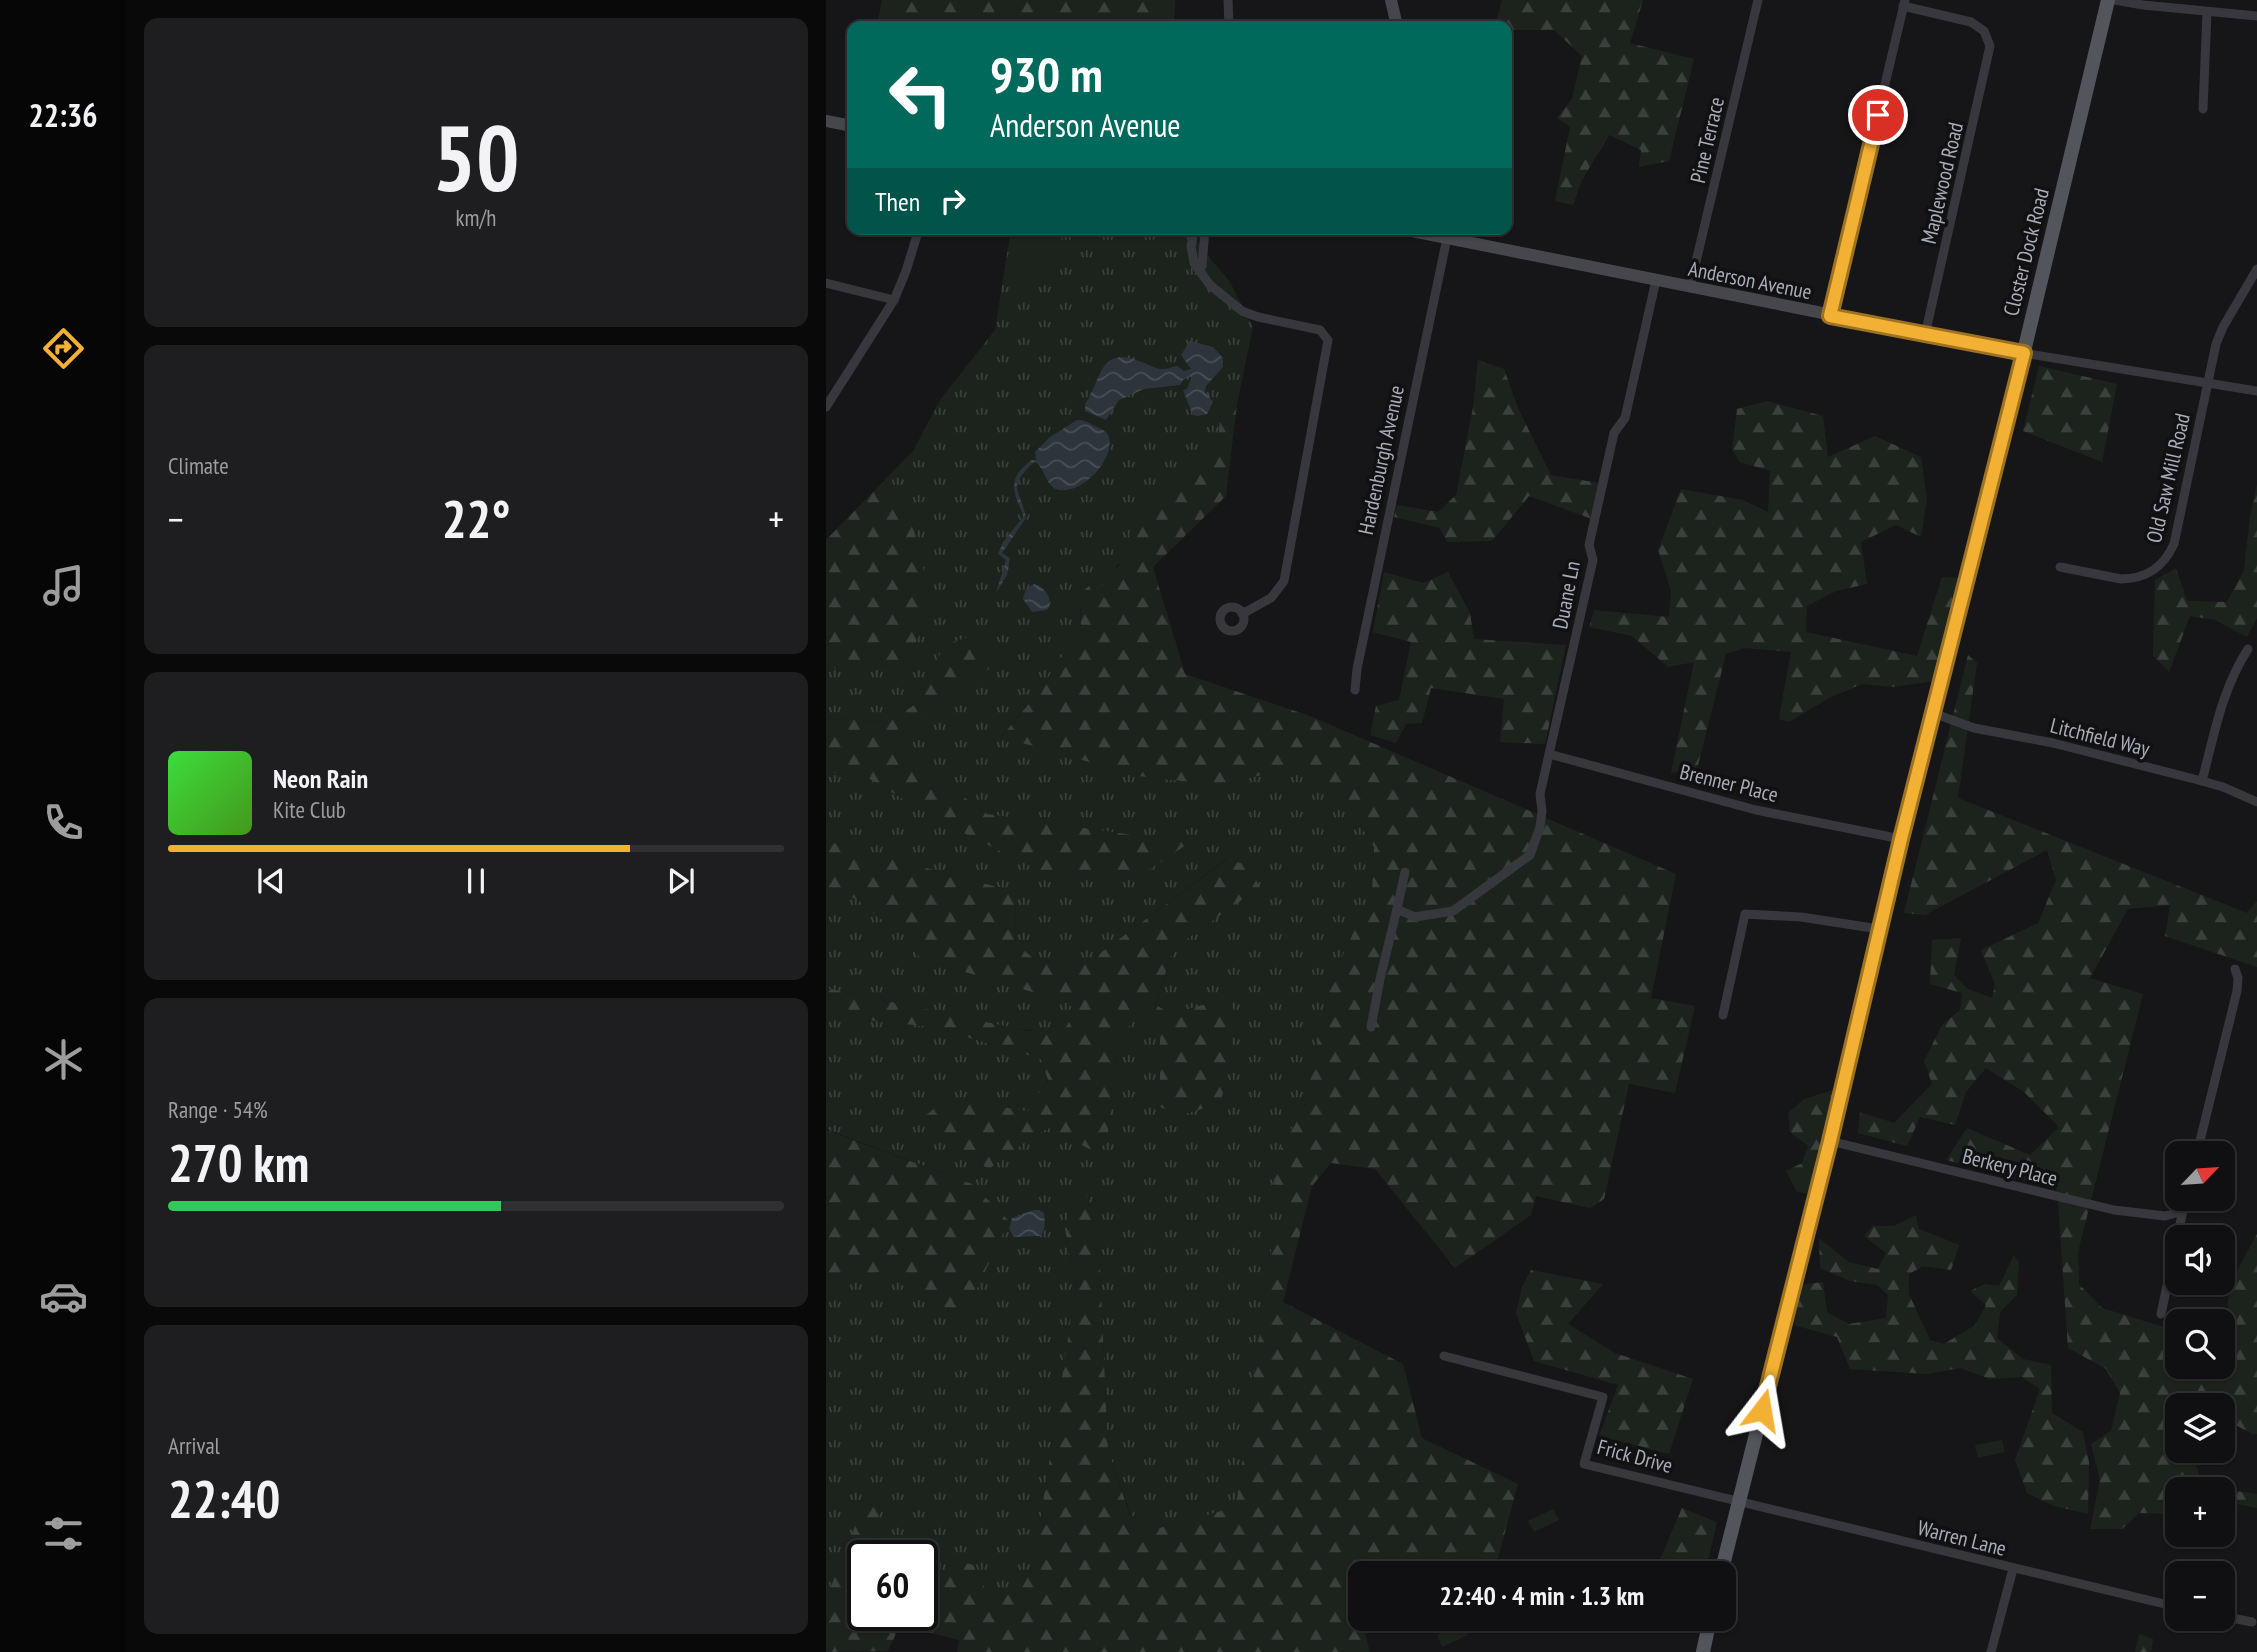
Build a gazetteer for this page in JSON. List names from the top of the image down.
{
  "streets": {
    "main road": ["Closter Dock Road", "Anderson Avenue"],
    "street": [
      "Pine Terrace",
      "Maplewood Road",
      "Hardenburgh Avenue",
      "Old Saw Mill Road",
      "Duane Ln",
      "Litchfield Way",
      "Brenner Place",
      "Berkery Place",
      "Frick Drive",
      "Warren Lane"
    ]
  },
  "crossings": [
    ["Pine Terrace", "Anderson Avenue"],
    ["Maplewood Road", "Anderson Avenue"],
    ["Closter Dock Road", "Anderson Avenue"],
    ["Closter Dock Road", "Litchfield Way"],
    ["Closter Dock Road", "Brenner Place"],
    ["Closter Dock Road", "Berkery Place"],
    ["Closter Dock Road", "Frick Drive"],
    ["Closter Dock Road", "Warren Lane"],
    ["Anderson Avenue", "Hardenburgh Avenue"],
    ["Anderson Avenue", "Old Saw Mill Road"],
    ["Anderson Avenue", "Duane Ln"],
    ["Duane Ln", "Brenner Place"],
    ["Frick Drive", "Warren Lane"]
  ],
  "north": "top right",
  "page": {
    "tabs": "22:36",
    "tile": [
      ["50", "km/h"],
      "Climate",
      ["Range · 54%", "270 km"],
      ["Arrival", "22:40"]
    ],
    "turn": ["930 m", "Anderson Avenue"],
    "then": "Then",
    "heat": ["−", "22°", "+"],
    "song": ["Neon Rain", "Kite Club"],
    "map_buttons": ["+", "−"],
    "limit": "60",
    "trip": "22:40 · 4 min · 1.3 km"
  }
}
